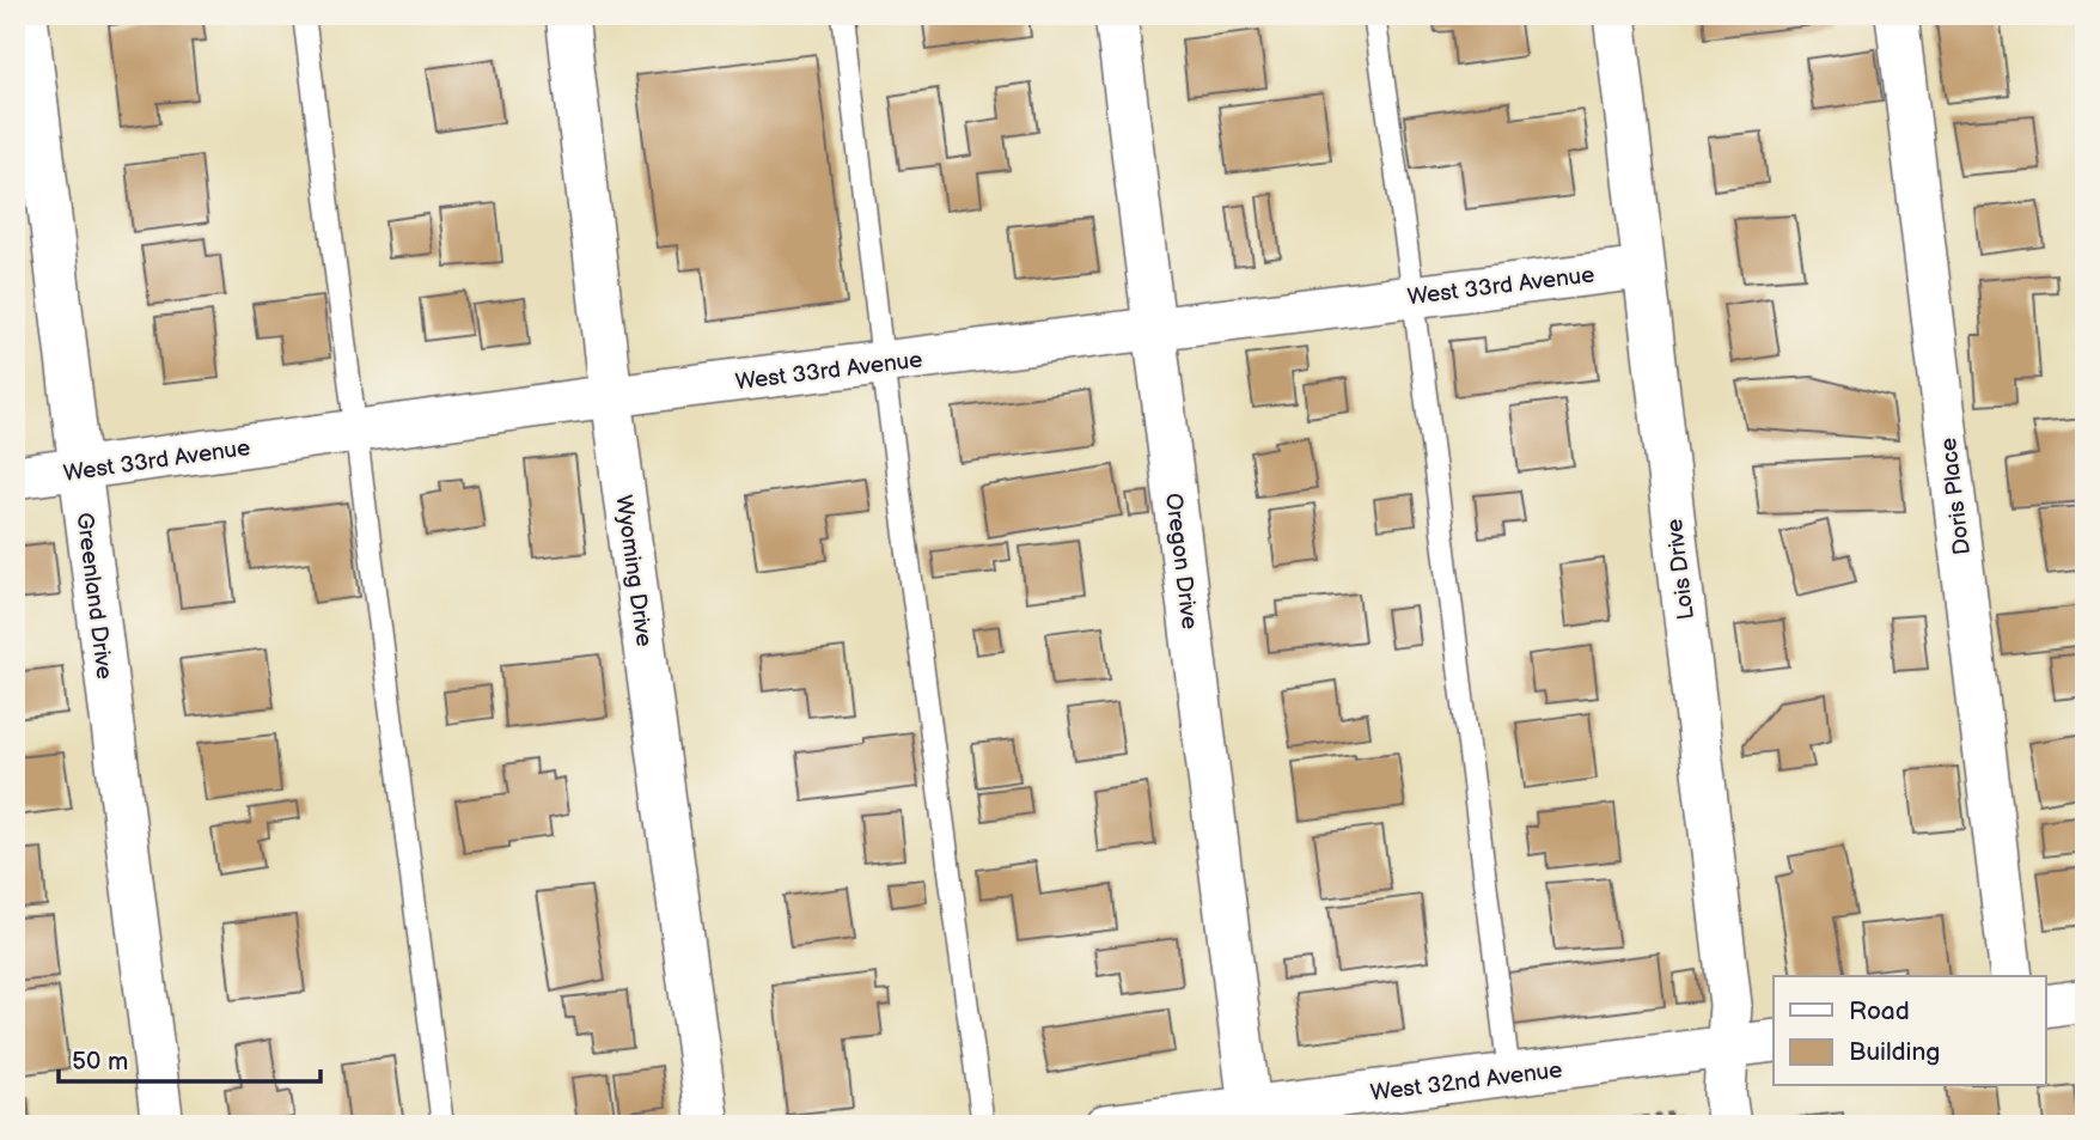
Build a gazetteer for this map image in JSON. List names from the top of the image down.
{
  "streets": {
    "street": [
      "West 33rd Avenue",
      "Doris Place",
      "Oregon Drive",
      "Lois Drive",
      "Wyoming Drive",
      "Greenland Drive",
      "West 32nd Avenue"
    ]
  },
  "crossings": [
    ["West 33rd Avenue", "Oregon Drive"],
    ["West 33rd Avenue", "Lois Drive"],
    ["West 33rd Avenue", "Wyoming Drive"],
    ["West 33rd Avenue", "Greenland Drive"],
    ["Oregon Drive", "West 32nd Avenue"],
    ["Lois Drive", "West 32nd Avenue"]
  ],
  "legend": ["Road", "Building"],
  "scale_bar": "50 m"
}
